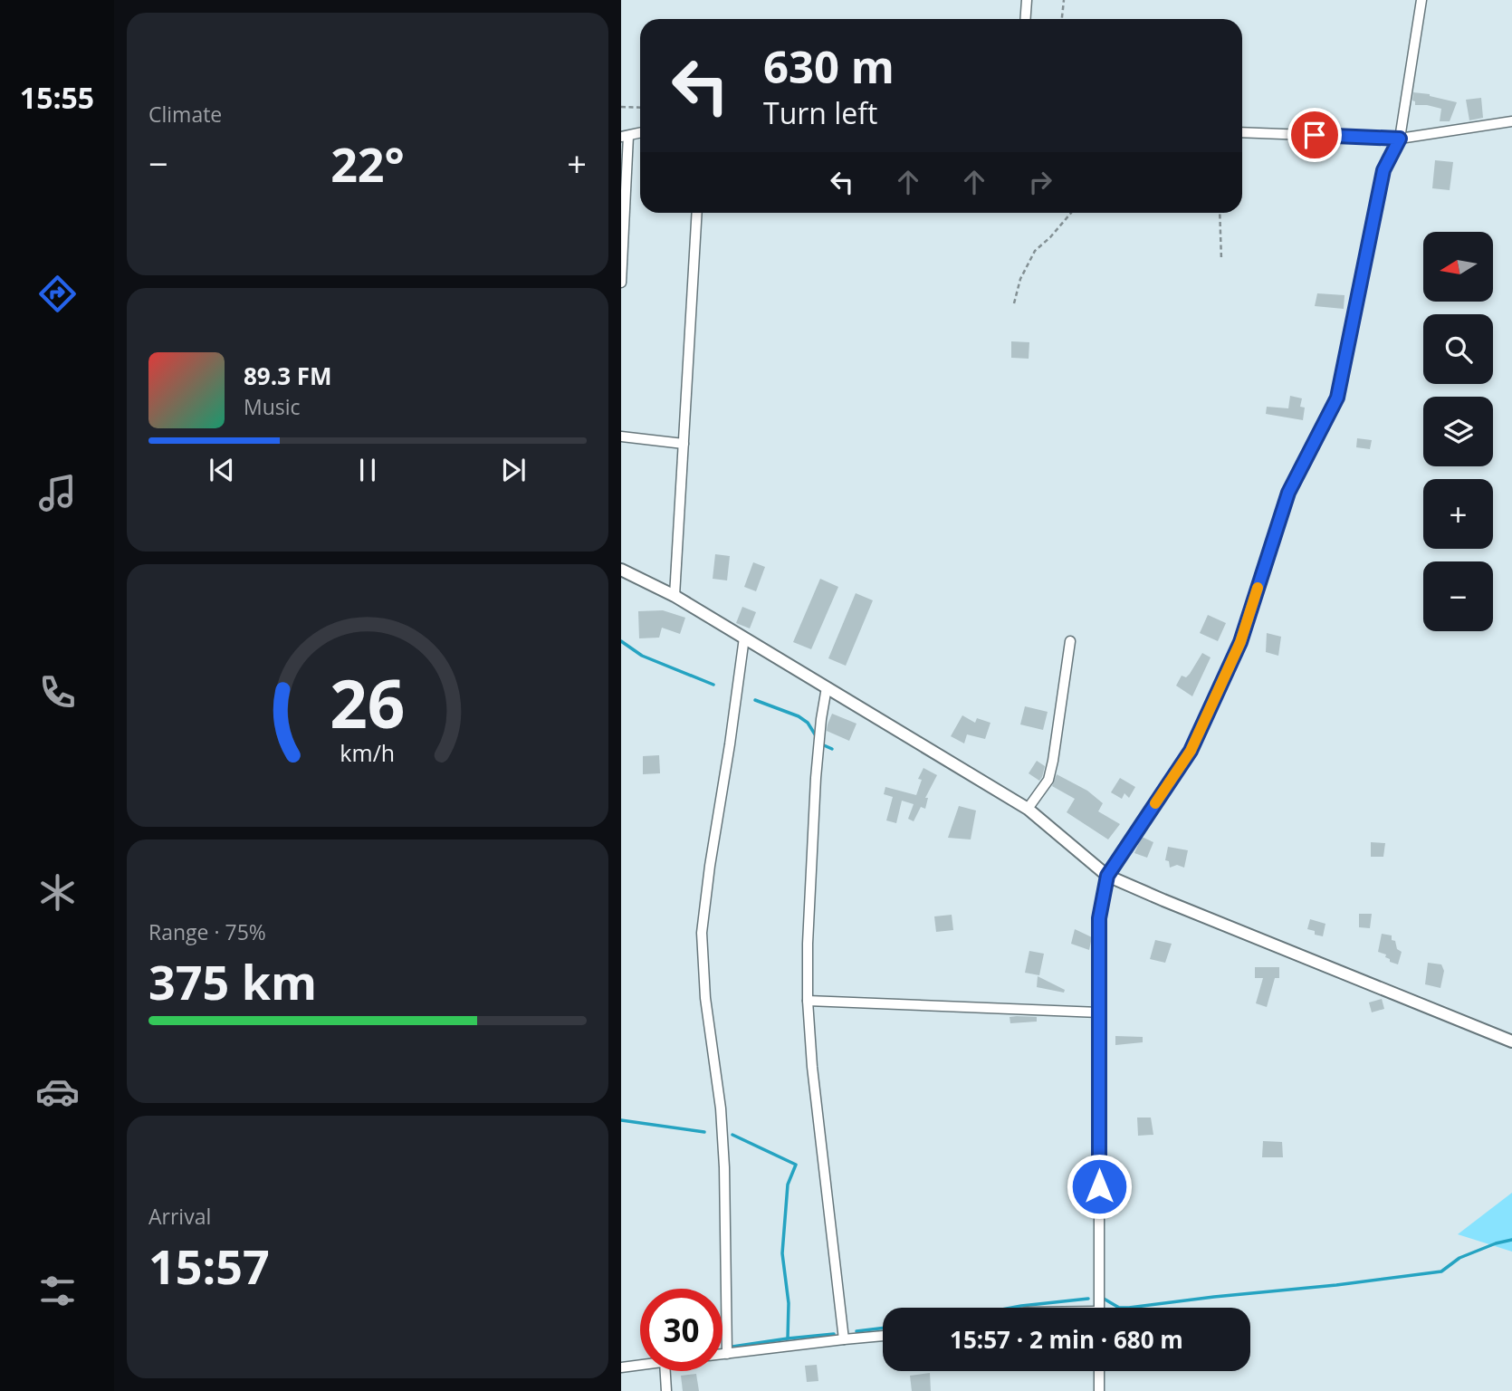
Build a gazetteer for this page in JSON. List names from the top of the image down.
{
  "north": "left",
  "page": {
    "tabs": "15:55",
    "tile": [
      "Climate",
      ["Range · 75%", "375 km"],
      ["Arrival", "15:57"]
    ],
    "turn": ["630 m", "Turn left"],
    "heat": ["−", "22°", "+"],
    "map_buttons": ["+", "−"],
    "song": ["89.3 FM", "Music"],
    "limit": "30",
    "trip": "15:57 · 2 min · 680 m",
    "gauge": ["26", "km/h"]
  }
}
